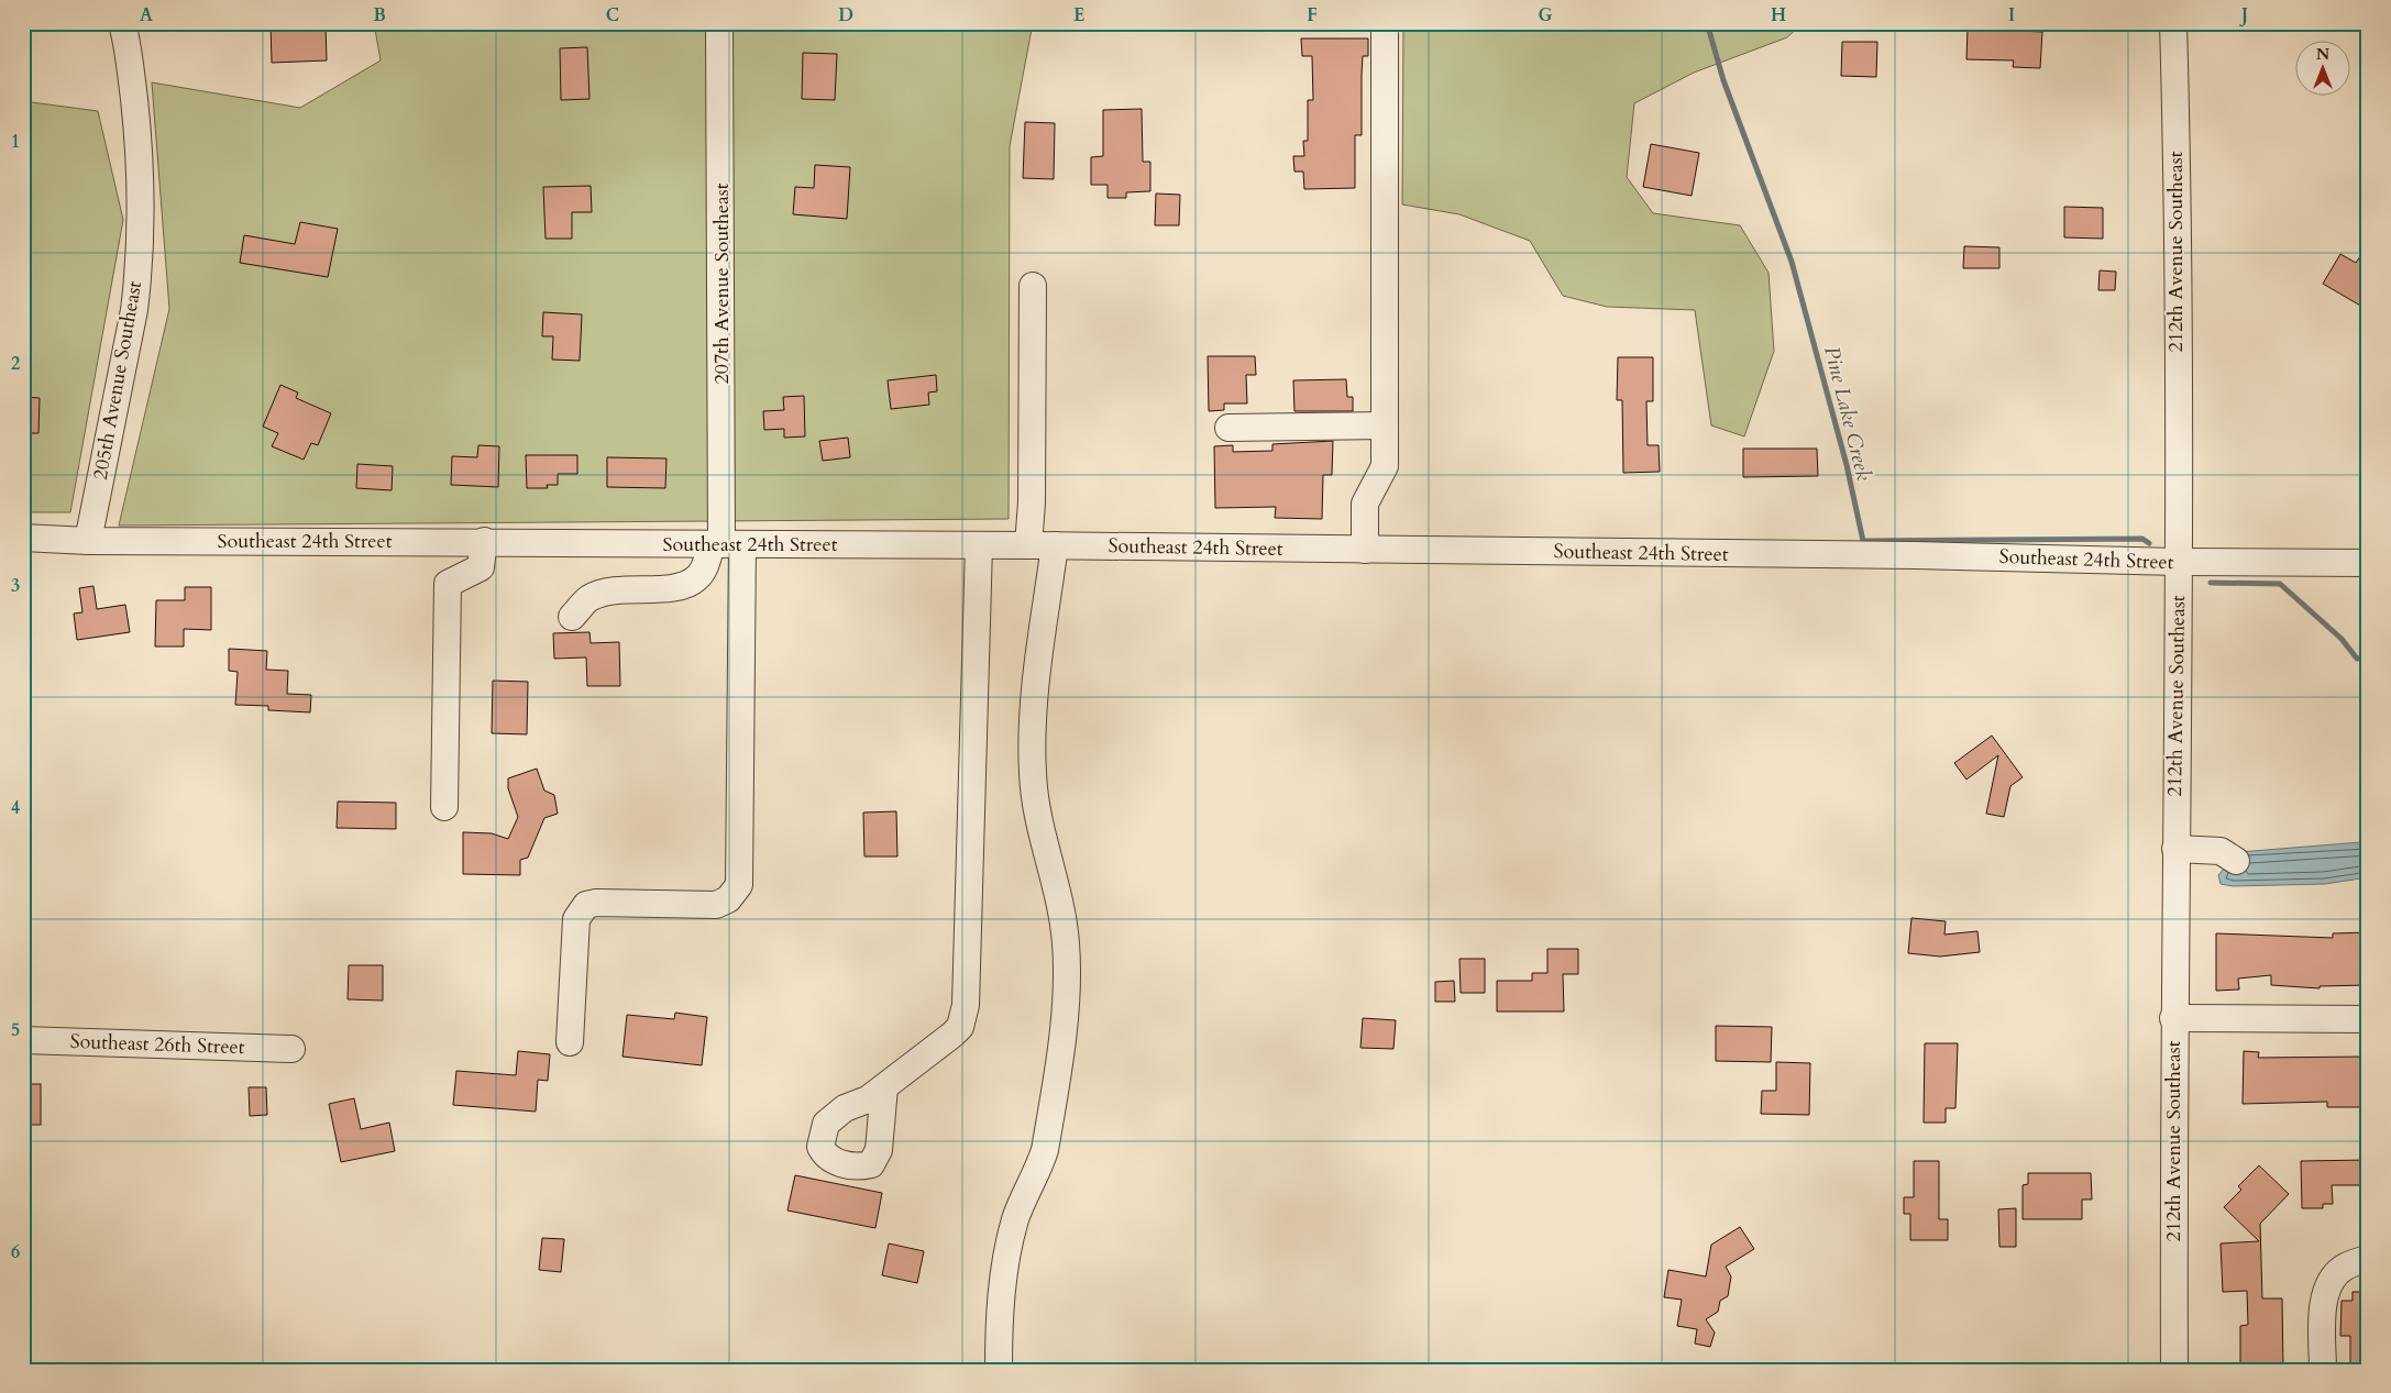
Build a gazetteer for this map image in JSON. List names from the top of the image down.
{
  "streets": {
    "street": [
      "212th Avenue Southeast",
      "207th Avenue Southeast",
      "205th Avenue Southeast",
      "Southeast 24th Street",
      "Southeast 26th Street"
    ]
  },
  "crossings": [
    ["212th Avenue Southeast", "Southeast 24th Street"],
    ["207th Avenue Southeast", "Southeast 24th Street"],
    ["205th Avenue Southeast", "Southeast 24th Street"]
  ],
  "water": ["Pine Lake Creek"],
  "north": "top",
  "grid": {
    "columns": [
      "A",
      "B",
      "C",
      "D",
      "E",
      "F",
      "G",
      "H",
      "I",
      "J"
    ],
    "rows": [
      "1",
      "2",
      "3",
      "4",
      "5",
      "6"
    ]
  }
}
